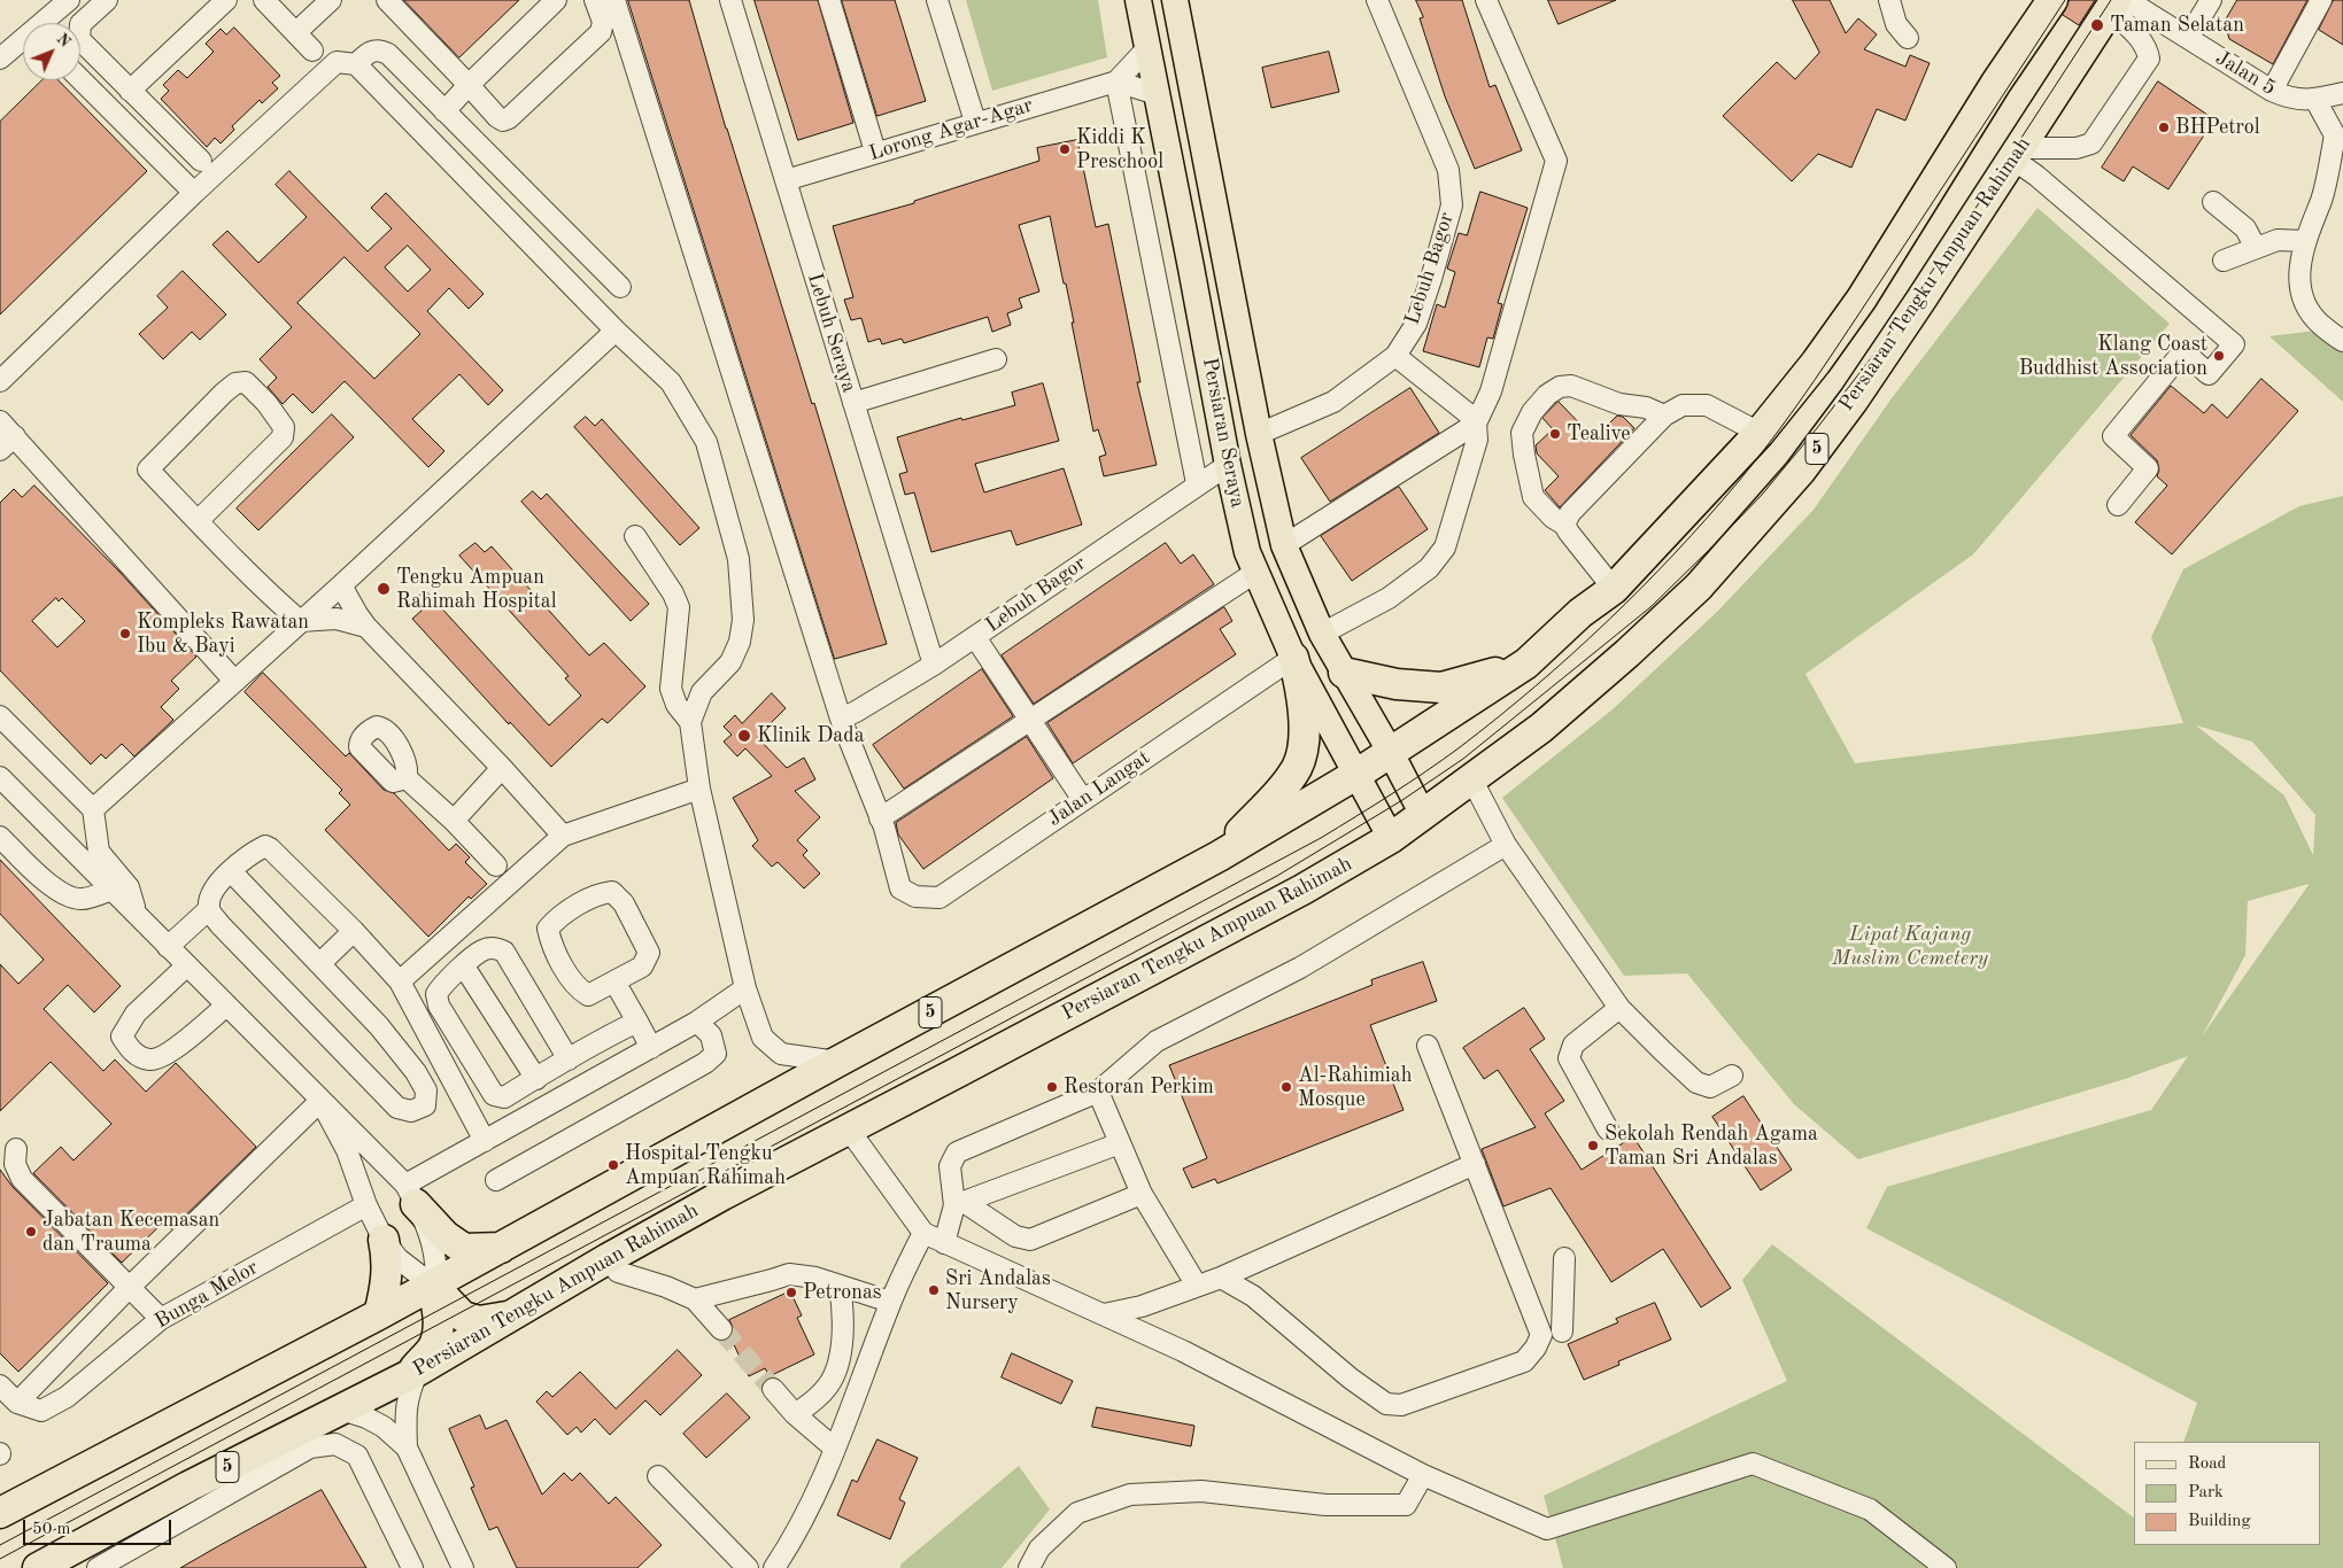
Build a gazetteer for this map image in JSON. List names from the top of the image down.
{
  "streets": {
    "highway": ["Persiaran Tengku Ampuan Rahimah", "5"],
    "main road": ["Persiaran Seraya"],
    "street": [
      "Jalan 5",
      "Lorong Agar-Agar",
      "Lebuh Bagor",
      "Lebuh Seraya",
      "Jalan Langat",
      "Bunga Melor"
    ]
  },
  "crossings": [
    ["Jalan 5", "Persiaran Tengku Ampuan Rahimah"],
    ["Lorong Agar-Agar", "Lebuh Seraya"],
    ["Lorong Agar-Agar", "Persiaran Seraya"],
    ["Lebuh Bagor", "Lebuh Seraya"],
    ["Lebuh Bagor", "Persiaran Seraya"],
    ["Persiaran Tengku Ampuan Rahimah", "Persiaran Seraya"],
    ["Persiaran Seraya", "5"],
    ["Persiaran Seraya", "Jalan Langat"]
  ],
  "parks": ["Lipat Kajang Muslim Cemetery"],
  "places": [
    "Taman Selatan",
    "BHPetrol",
    "Kiddi K Preschool",
    "Klang Coast Buddhist Association",
    "Tealive",
    "Tengku Ampuan Rahimah Hospital",
    "Kompleks Rawatan Ibu & Bayi",
    "Klinik Dada",
    "Restoran Perkim",
    "Al-Rahimiah Mosque",
    "Sekolah Rendah Agama Taman Sri Andalas",
    "Hospital Tengku Ampuan Rahimah",
    "Jabatan Kecemasan dan Trauma",
    "Sri Andalas Nursery",
    "Petronas"
  ],
  "legend": ["Road", "Park", "Building"],
  "scale_bar": "50 m",
  "north": "top right"
}
